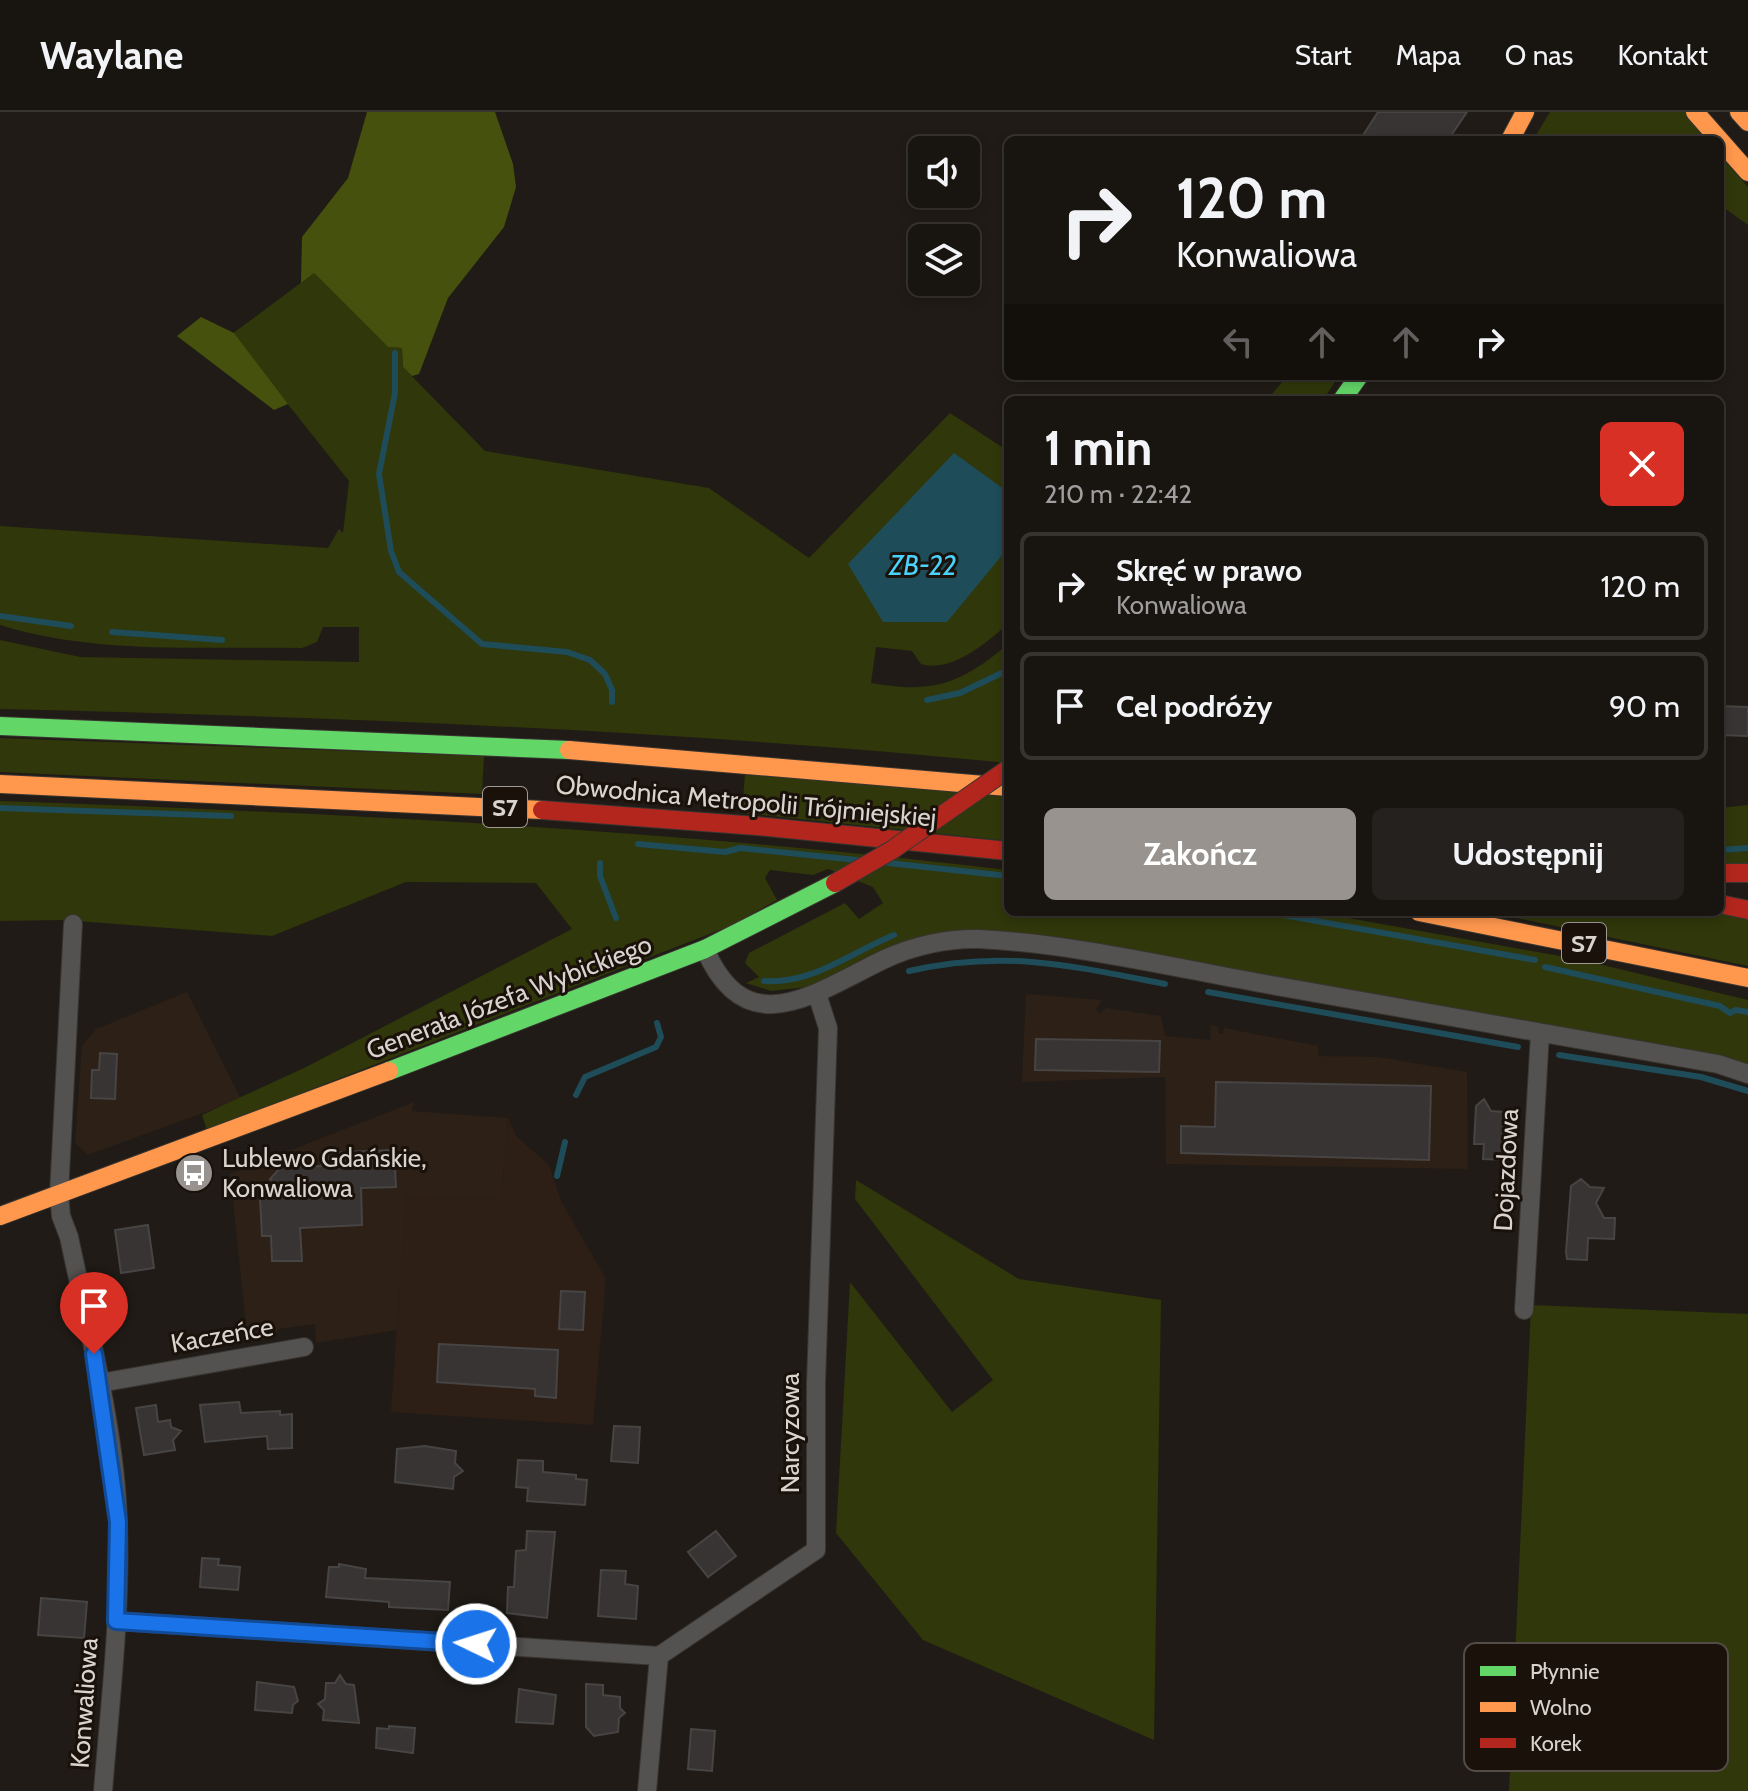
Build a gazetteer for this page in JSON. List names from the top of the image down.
{
  "streets": {
    "main road": ["Obwodnica Metropolii Trójmiejskiej", "S7", "Generała Józefa Wybickiego"],
    "street": [
      "Dojazdowa",
      "Kaczeńce",
      "Narcyzowa",
      "Konwaliowa"
    ]
  },
  "crossings": [
    ["Generała Józefa Wybickiego", "Konwaliowa"],
    ["Kaczeńce", "Konwaliowa"]
  ],
  "water": ["ZB-22"],
  "places": {
    "bus stop": ["Lublewo Gdańskie, Konwaliowa"]
  },
  "legend": ["Płynnie", "Wolno", "Korek"],
  "page": {
    "header": "Waylane",
    "nav": [
      "Start",
      "Mapa",
      "O nas",
      "Kontakt"
    ],
    "turn": ["120 m", "Konwaliowa"],
    "heading": ["1 min", "210 m · 22:42"],
    "list": [
      {
        "name": "Skręć w prawo",
        "note": "Konwaliowa",
        "value": "120 m"
      },
      {
        "name": "Cel podróży",
        "value": "90 m"
      }
    ],
    "buttons": ["Zakończ", "Udostępnij"]
  }
}
